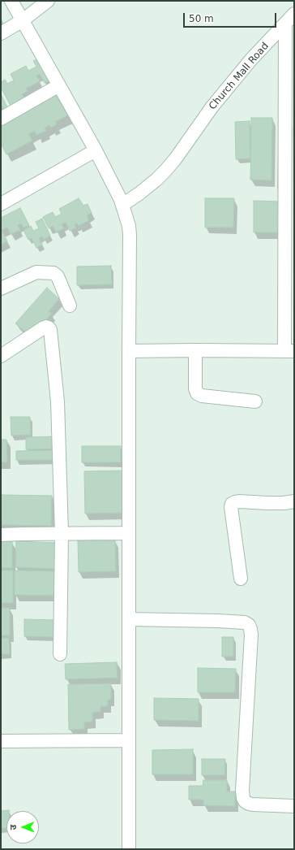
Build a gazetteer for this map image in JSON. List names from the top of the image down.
{
  "streets": {
    "street": ["Church Mall Road"]
  },
  "scale_bar": "50 m",
  "north": "left"
}
